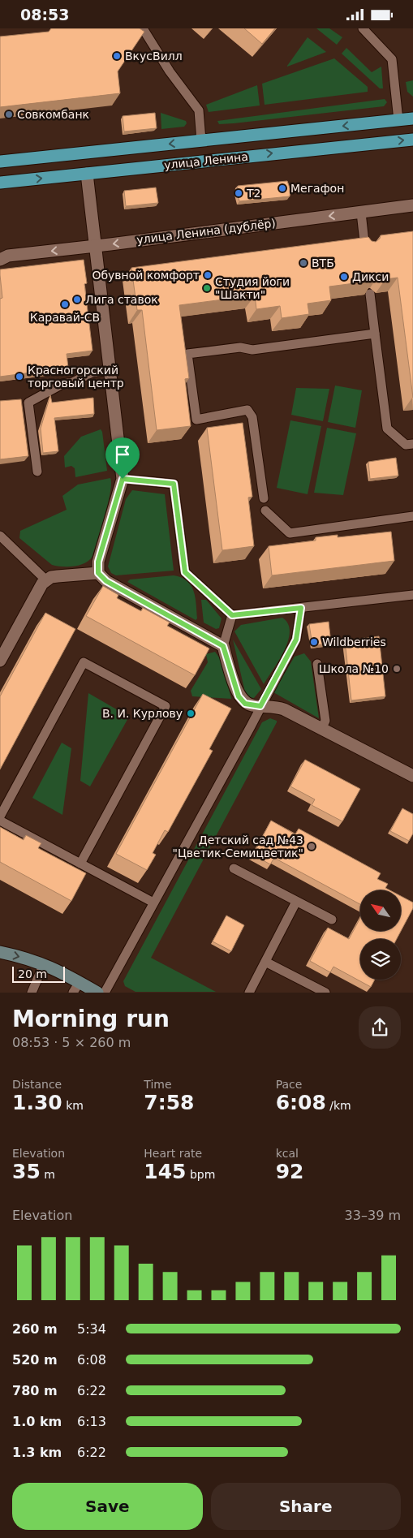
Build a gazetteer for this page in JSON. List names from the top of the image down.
{
  "streets": {
    "main road": ["улица Ленина"],
    "street": ["улица Ленина (дублёр)"]
  },
  "one_way": ["улица Ленина (дублёр)"],
  "places": [
    "ВкусВилл",
    "Совкомбанк",
    "Мегафон",
    "T2",
    "ВТБ",
    "Обувной комфорт",
    "Дикси",
    "Студия йоги \"Шакти\"",
    "Лига ставок",
    "Каравай-СВ",
    "Красногорский торговый центр",
    "Wildberries",
    "Школа №10",
    "В. И. Курлову",
    "Детский сад №43 \"Цветик-Семицветик\""
  ],
  "scale_bar": "20 m",
  "north": "top left",
  "page": {
    "status": "08:53",
    "scale": "20 m",
    "heading": ["Morning run", "08:53 · 5 × 260 m"],
    "stats": [
      ["Distance", "1.30 km"],
      ["Time", "7:58"],
      ["Pace", "6:08 /km"],
      ["Elevation", "35 m"],
      ["Heart rate", "145 bpm"],
      ["kcal", "92"]
    ],
    "chart": ["Elevation", "33–39 m"],
    "list": [
      {
        "name": "260 m",
        "note": "5:34"
      },
      {
        "name": "520 m",
        "note": "6:08"
      },
      {
        "name": "780 m",
        "note": "6:22"
      },
      {
        "name": "1.0 km",
        "note": "6:13"
      },
      {
        "name": "1.3 km",
        "note": "6:22"
      }
    ],
    "buttons": ["Save", "Share"]
  }
}
